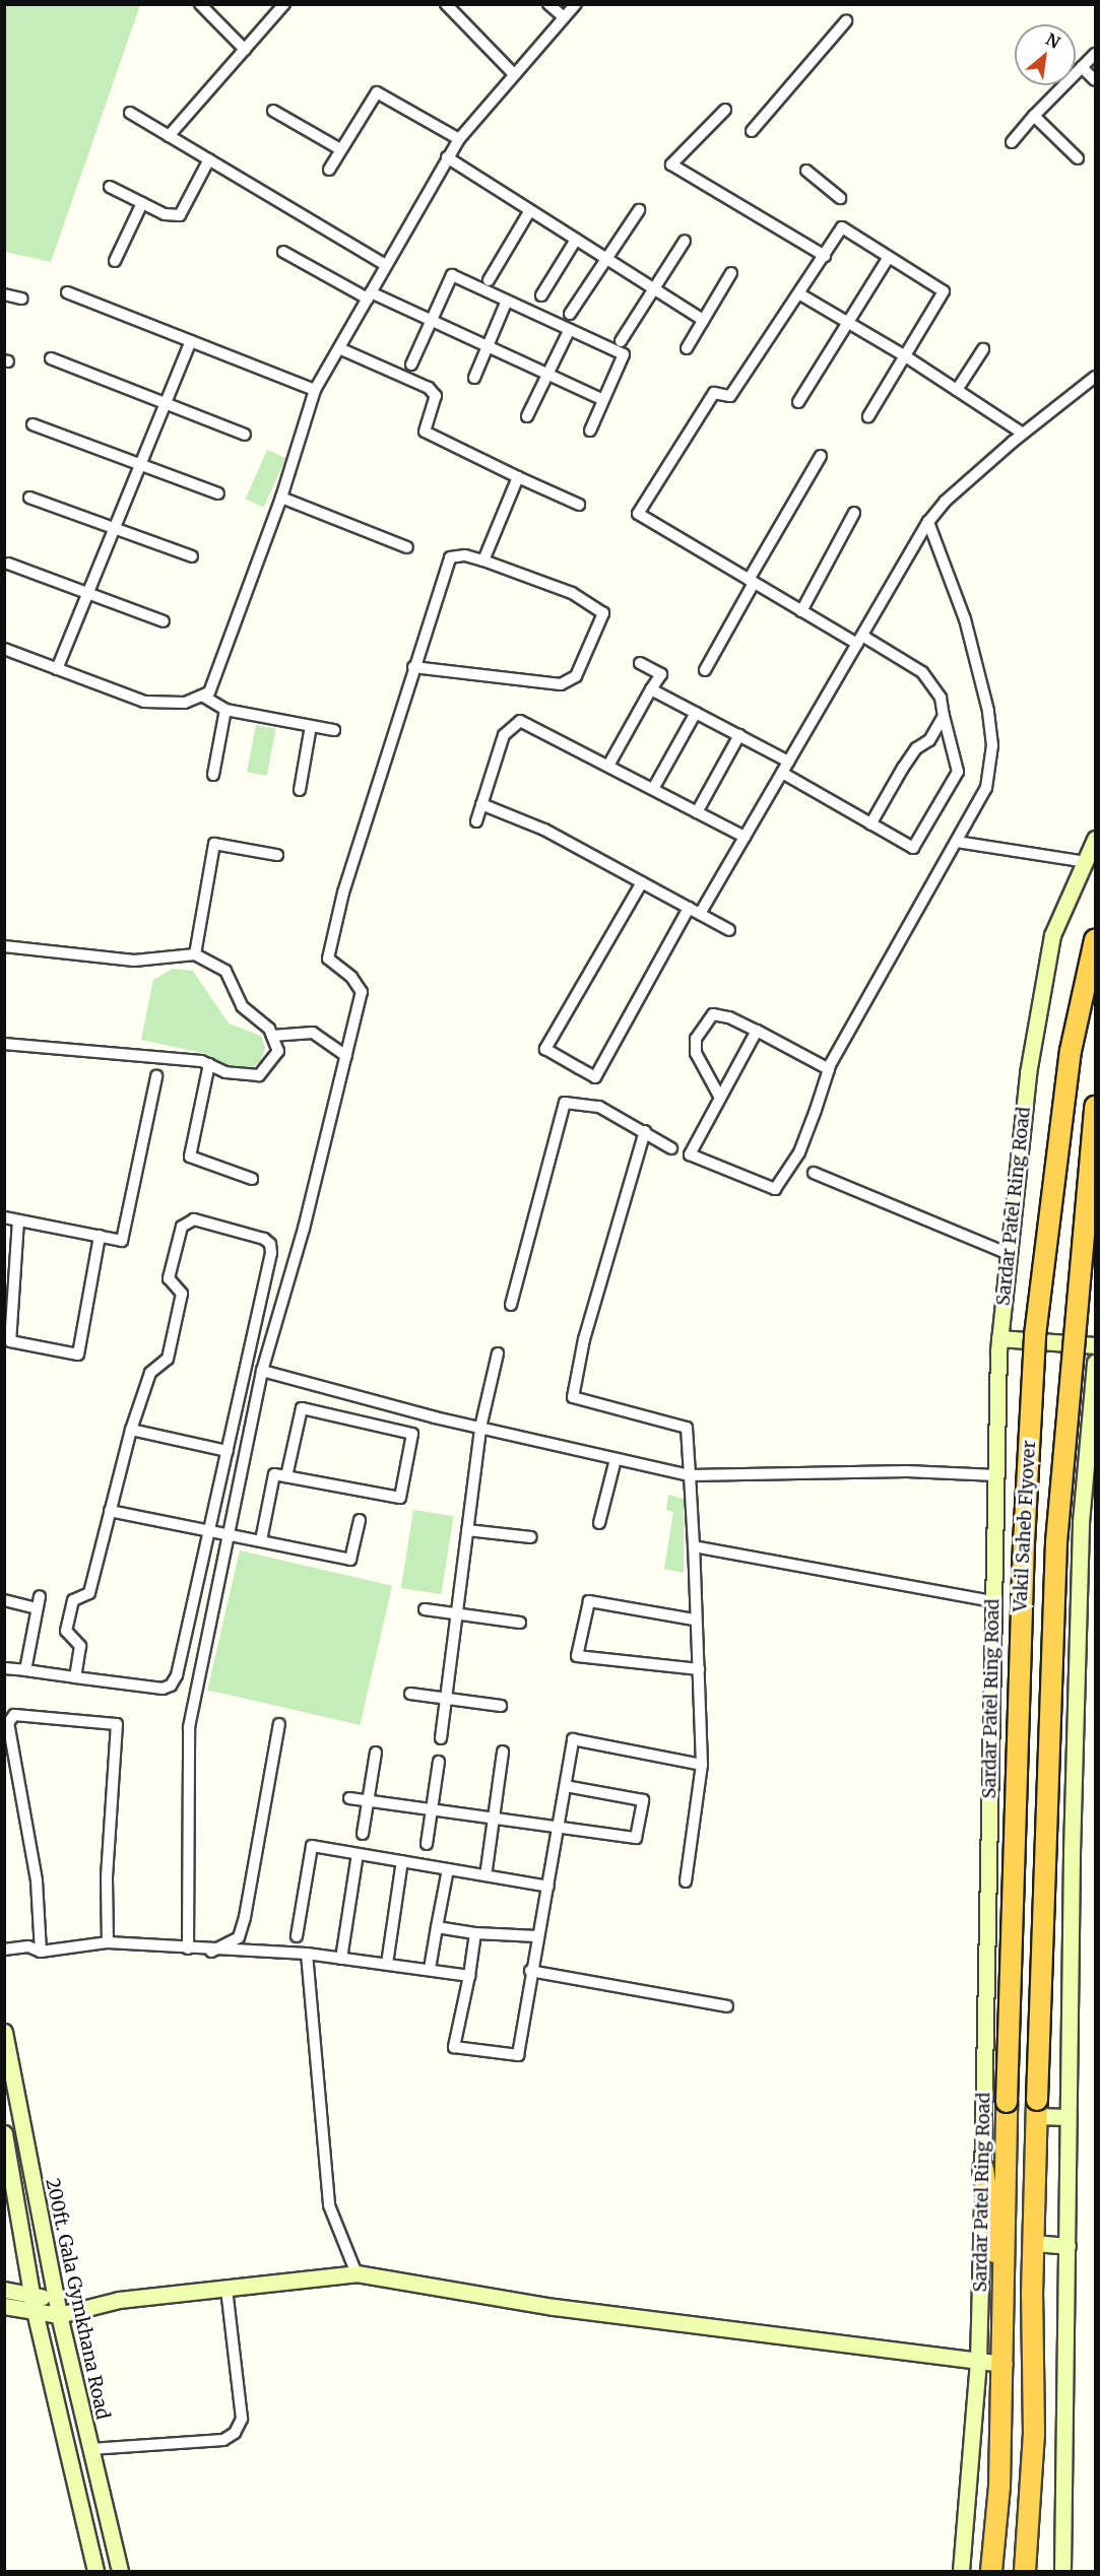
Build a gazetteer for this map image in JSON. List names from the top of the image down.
{
  "streets": {
    "highway": ["Sardar Patel Ring Road", "Vakil Saheb Flyover"],
    "street": ["200ft. Gala Gymkhana Road"]
  },
  "crossings": [
    ["Sardar Patel Ring Road", "Vakil Saheb Flyover"]
  ],
  "north": "top right"
}
